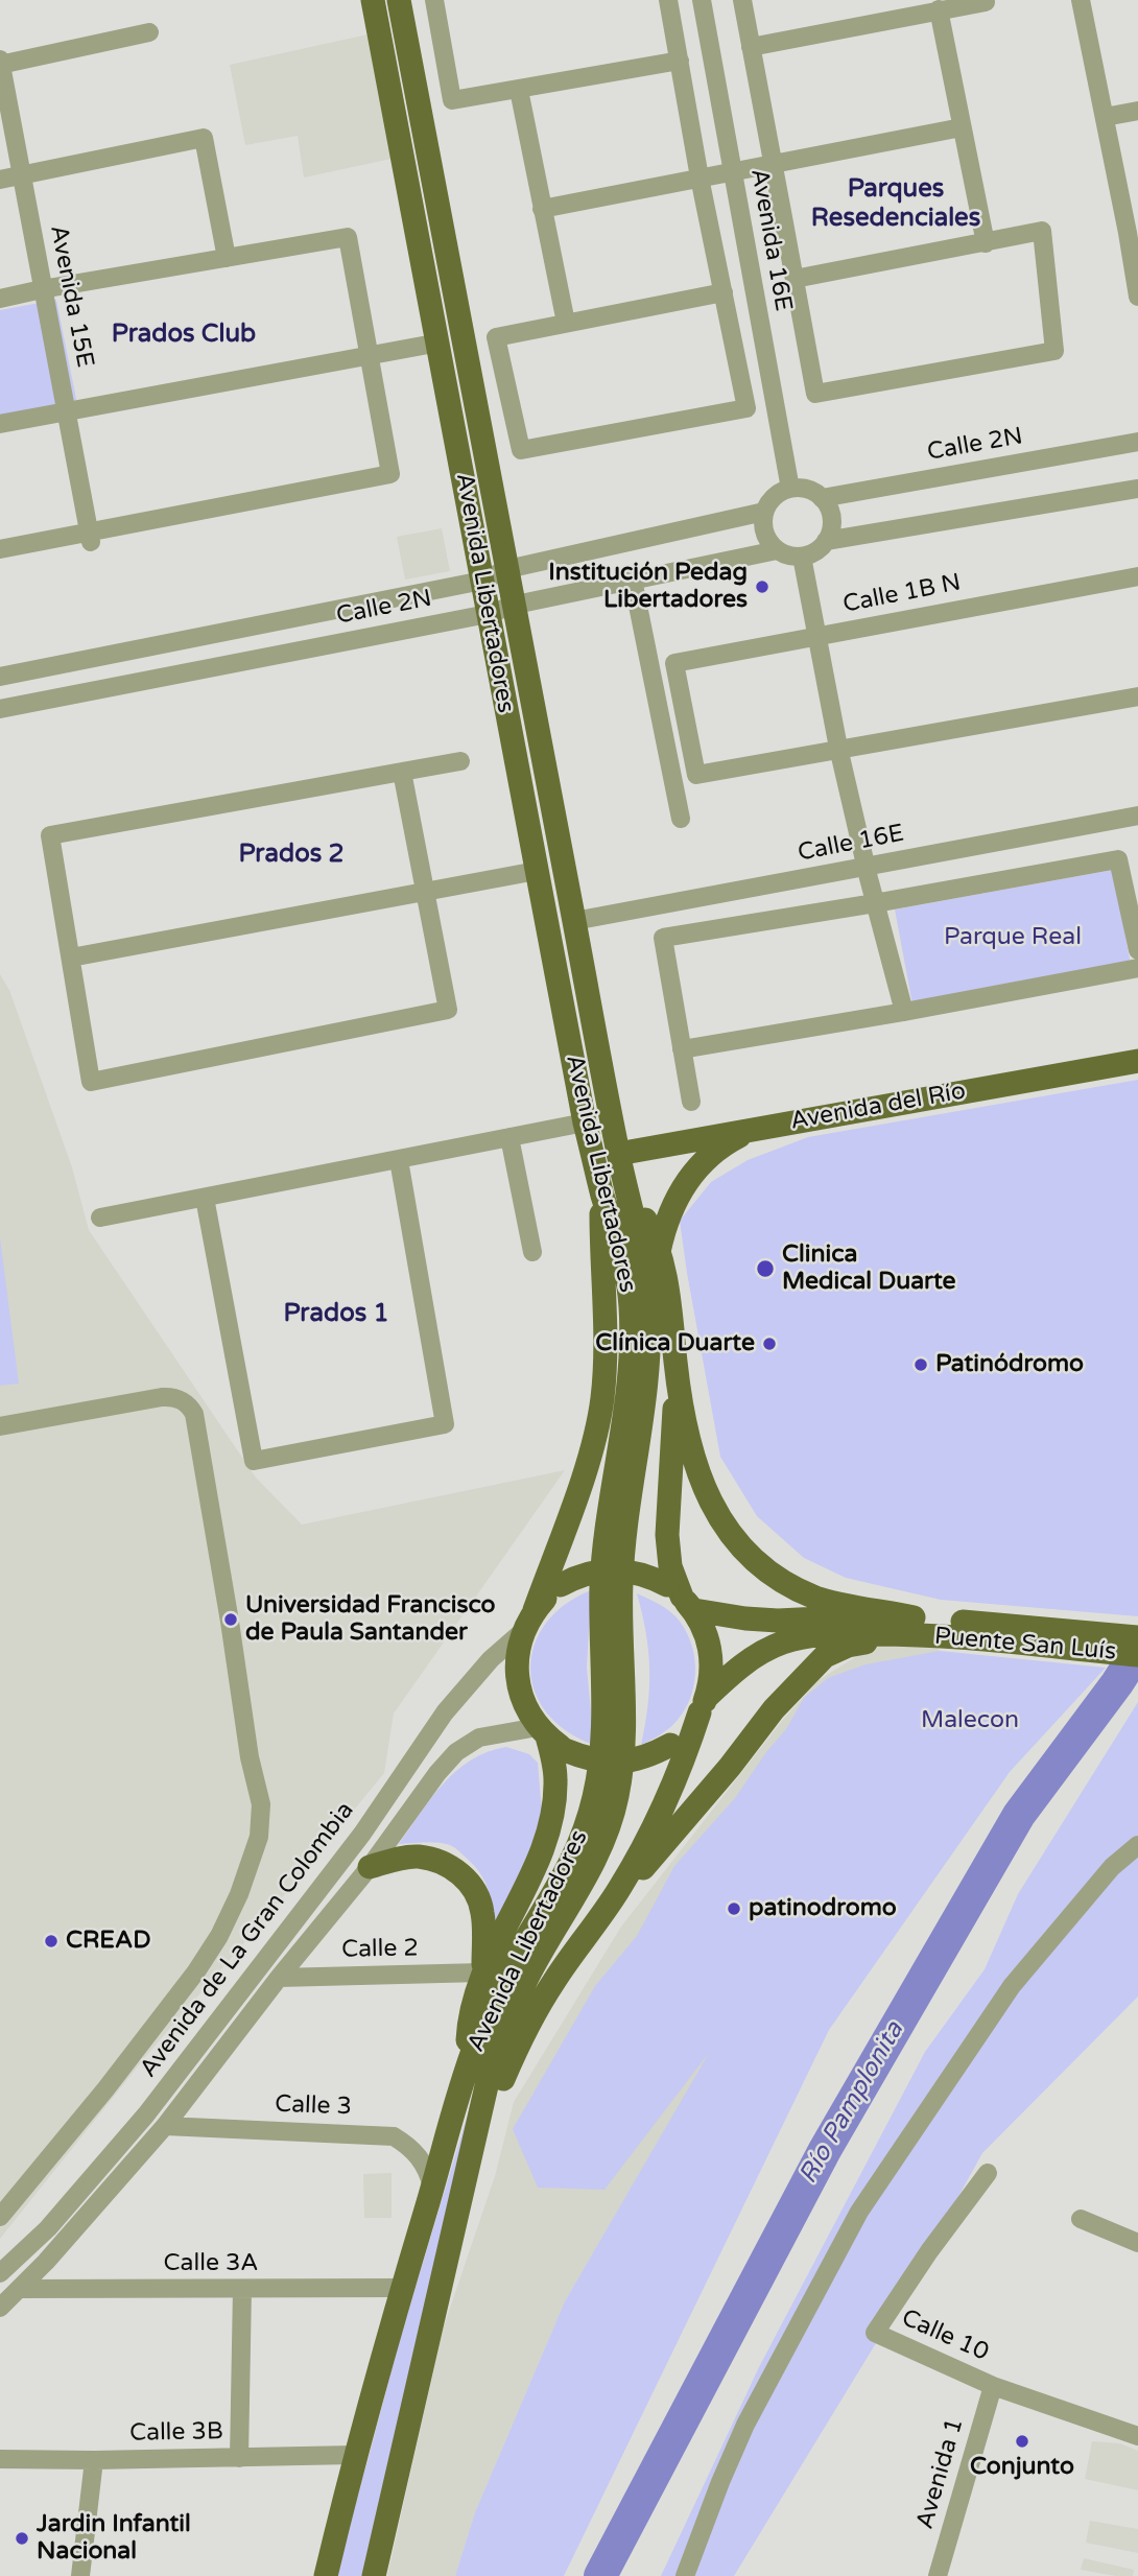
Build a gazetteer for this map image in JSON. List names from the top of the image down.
{
  "streets": {
    "main road": ["Avenida Libertadores", "Avenida del Río", "Puente San Luís"],
    "street": [
      "Avenida 16E",
      "Avenida 15E",
      "Calle 2N",
      "Calle 1B N",
      "Calle 16E",
      "Avenida de La Gran Colombia",
      "Calle 2",
      "Calle 3",
      "Calle 3A",
      "Calle 10",
      "Calle 3B",
      "Avenida 1"
    ]
  },
  "crossings": [
    ["Avenida 16E", "Calle 2N"],
    ["Calle 2N", "Avenida Libertadores"],
    ["Avenida Libertadores", "Calle 16E"],
    ["Avenida Libertadores", "Avenida del Río"],
    ["Avenida Libertadores", "Calle 3"],
    ["Avenida Libertadores", "Calle 3A"],
    ["Avenida Libertadores", "Calle 3B"],
    ["Avenida de La Gran Colombia", "Calle 2"],
    ["Avenida de La Gran Colombia", "Calle 3"],
    ["Avenida de La Gran Colombia", "Calle 3A"],
    ["Calle 10", "Avenida 1"]
  ],
  "districts": [
    "Parques Resedenciales",
    "Prados Club",
    "Prados 2",
    "Prados 1"
  ],
  "water": ["Río Pamplonita"],
  "parks": ["Parque Real", "Malecon"],
  "places": [
    "Institución Pedag Libertadores",
    "Clinica Medical Duarte",
    "Clínica Duarte",
    "Patinódromo",
    "Universidad Francisco de Paula Santander",
    "patinodromo",
    "CREAD",
    "Conjunto",
    "Jardin Infantil Nacional"
  ]
}
